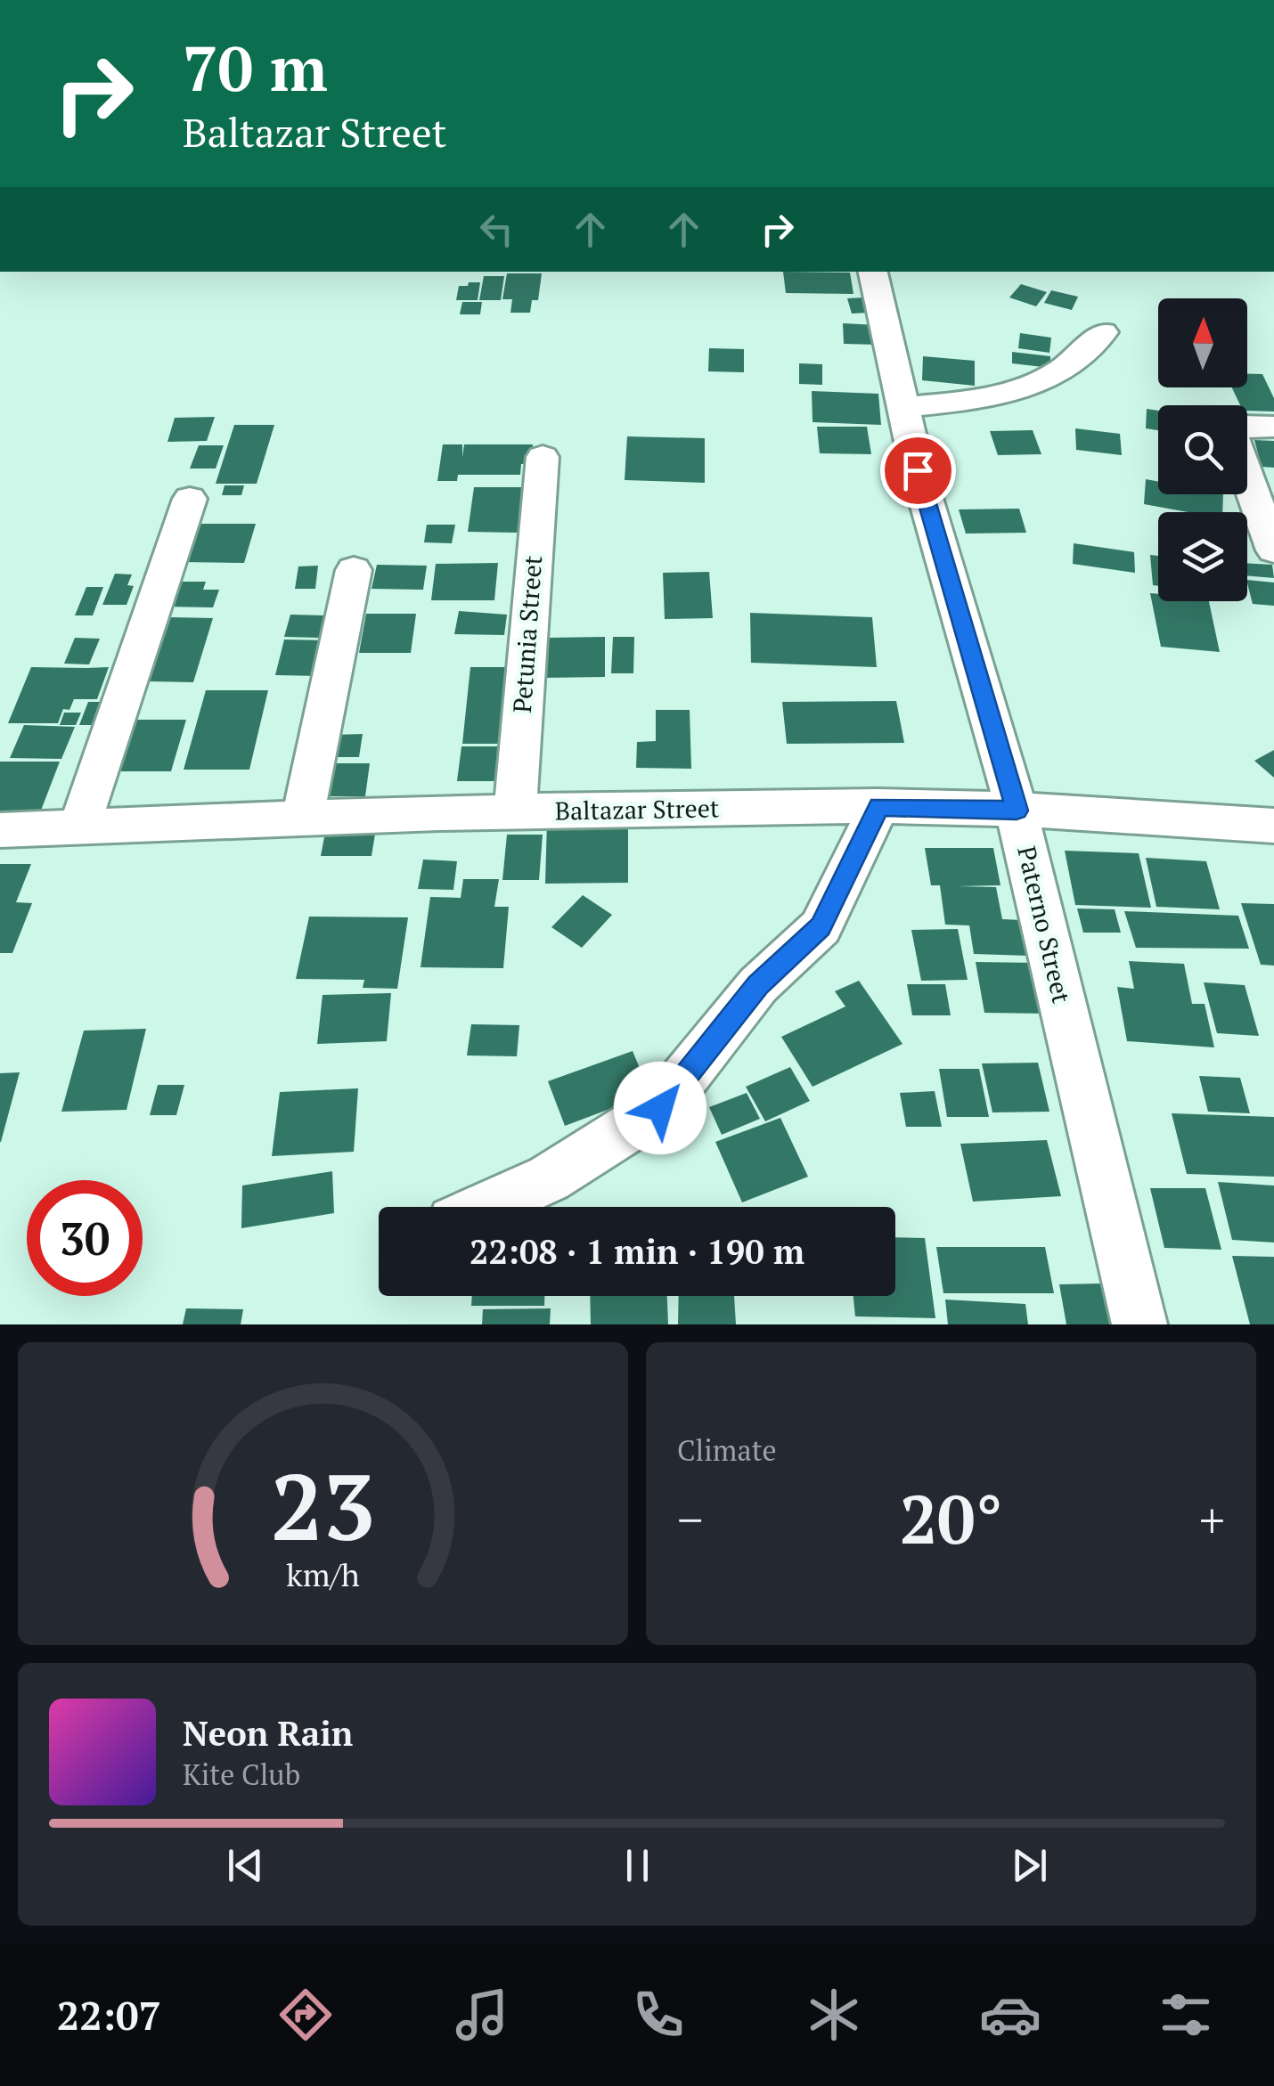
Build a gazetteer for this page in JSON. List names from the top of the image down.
{
  "streets": {
    "street": ["Petunia Street", "Baltazar Street", "Paterno Street"]
  },
  "crossings": [
    ["Petunia Street", "Baltazar Street"],
    ["Baltazar Street", "Paterno Street"]
  ],
  "north": "top",
  "page": {
    "turn": ["70 m", "Baltazar Street"],
    "limit": "30",
    "trip": "22:08 · 1 min · 190 m",
    "tile": "Climate",
    "heat": ["−", "20°", "+"],
    "song": ["Neon Rain", "Kite Club"],
    "tabs": "22:07",
    "gauge": ["23", "km/h"]
  }
}
